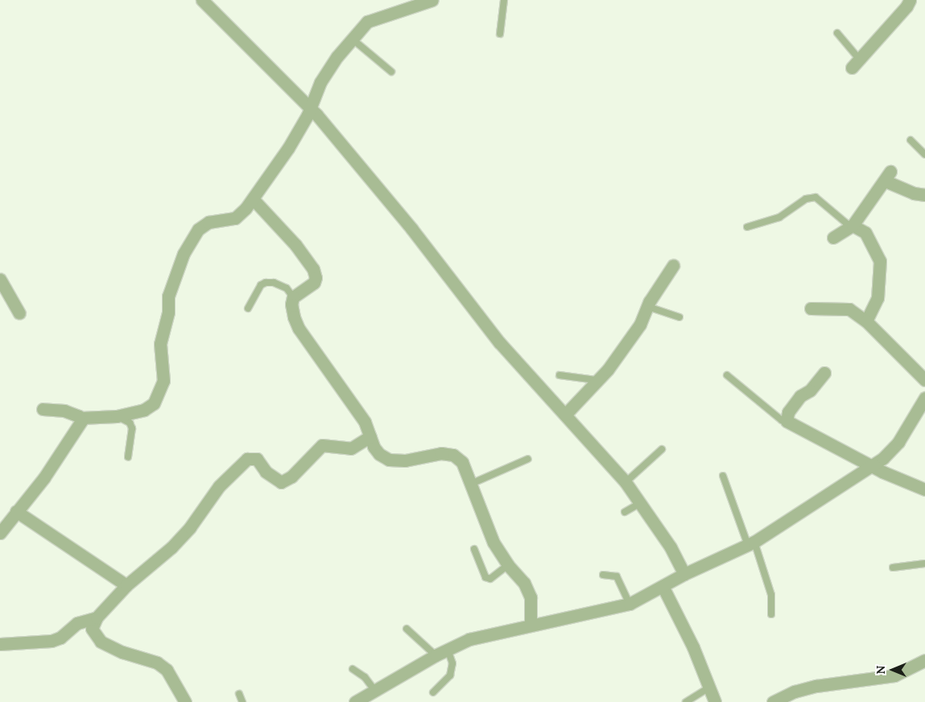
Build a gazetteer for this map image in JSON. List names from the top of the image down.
{
  "north": "left"
}
